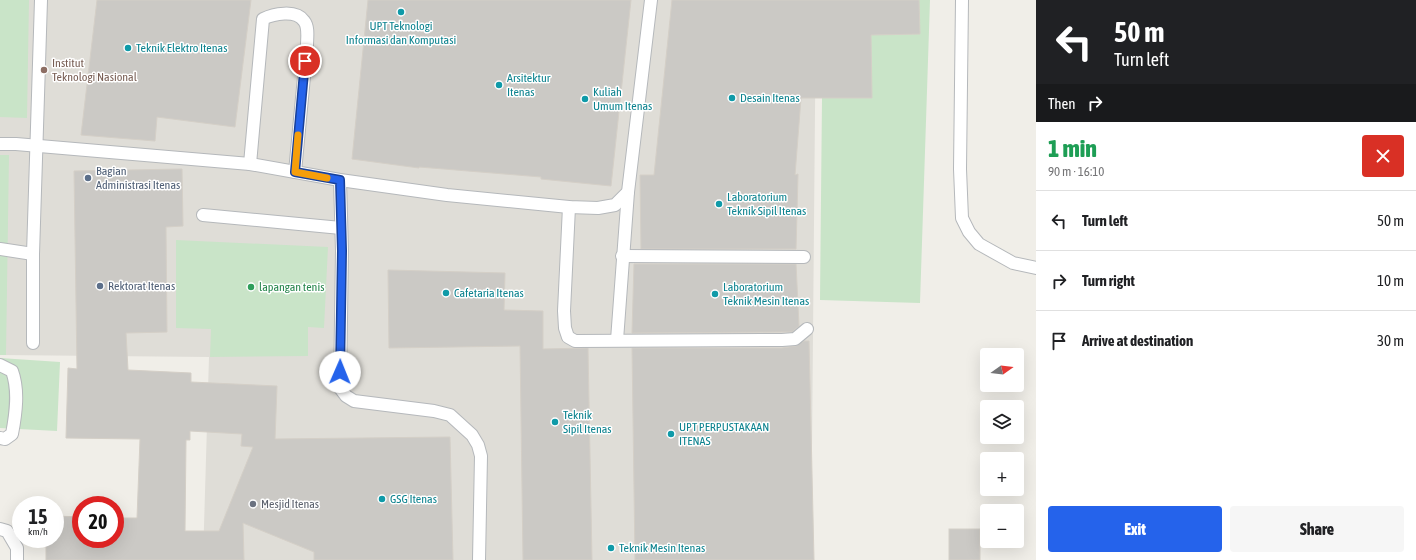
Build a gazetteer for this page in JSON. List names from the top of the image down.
{
  "places": [
    "UPT Teknologi Informasi dan Komputasi",
    "Teknik Elektro Itenas",
    "Institut Teknologi Nasional",
    "Arsitektur Itenas",
    "Desain Itenas",
    "Kuliah Umum Itenas",
    "Bagian Administrasi Itenas",
    "Laboratorium Teknik Sipil Itenas",
    "Rektorat Itenas",
    "lapangan tenis",
    "Cafetaria Itenas",
    "Laboratorium Teknik Mesin Itenas",
    "Teknik Sipil Itenas",
    "UPT PERPUSTAKAAN ITENAS",
    "GSG Itenas",
    "Mesjid Itenas",
    "Teknik Mesin Itenas"
  ],
  "north": "right",
  "page": {
    "turn": ["50 m", "Turn left"],
    "then": "Then",
    "heading": ["1 min", "90 m · 16:10"],
    "list": [
      {
        "name": "Turn left",
        "value": "50 m"
      },
      {
        "name": "Turn right",
        "value": "10 m"
      },
      {
        "name": "Arrive at destination",
        "value": "30 m"
      }
    ],
    "map_buttons": ["+", "−"],
    "speed": "15 km/h",
    "limit": "20",
    "buttons": ["Exit", "Share"]
  }
}
